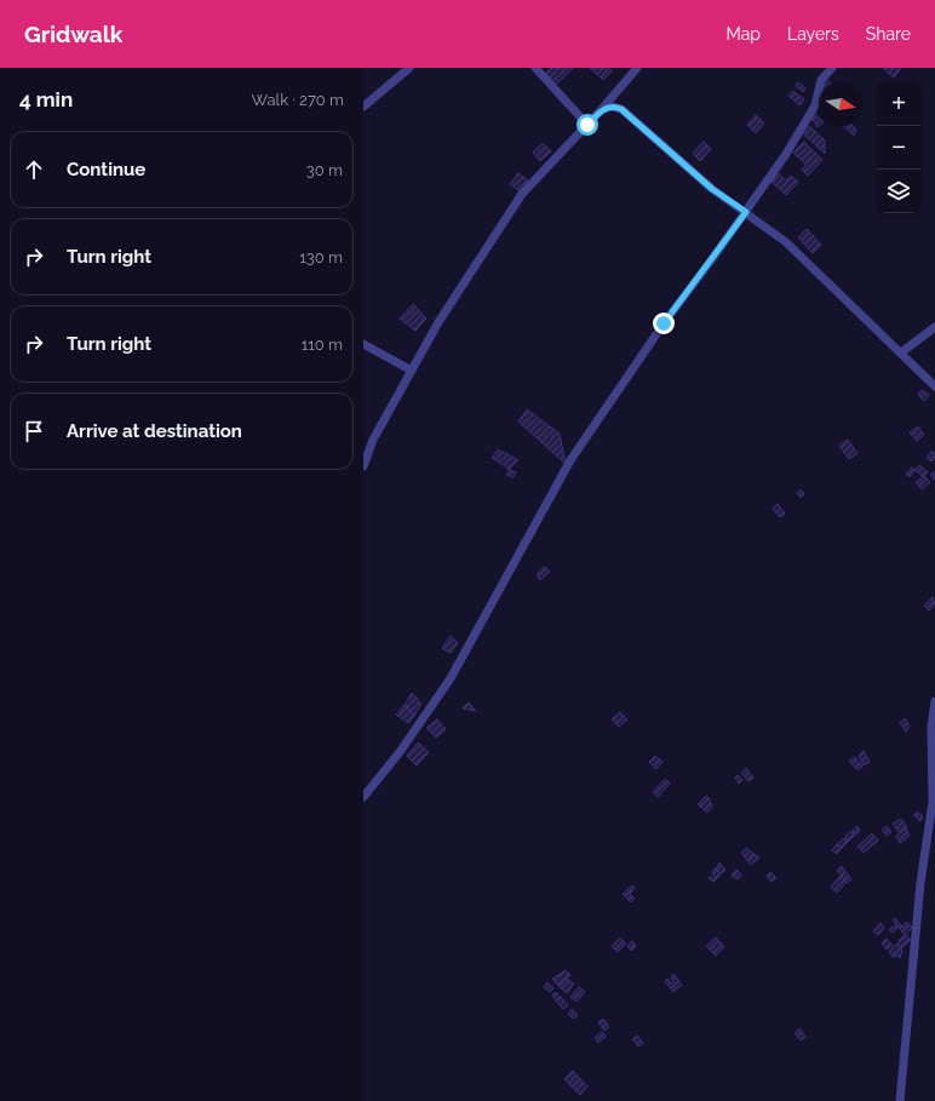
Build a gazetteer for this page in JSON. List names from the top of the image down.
{
  "north": "right",
  "page": {
    "header": "Gridwalk",
    "nav": ["Map", "Layers", "Share"],
    "heading": ["4 min", "Walk · 270 m"],
    "map_buttons": ["+", "−"],
    "list": [
      ["Continue", "30 m"],
      ["Turn right", "130 m"],
      ["Turn right", "110 m"],
      "Arrive at destination"
    ]
  }
}
